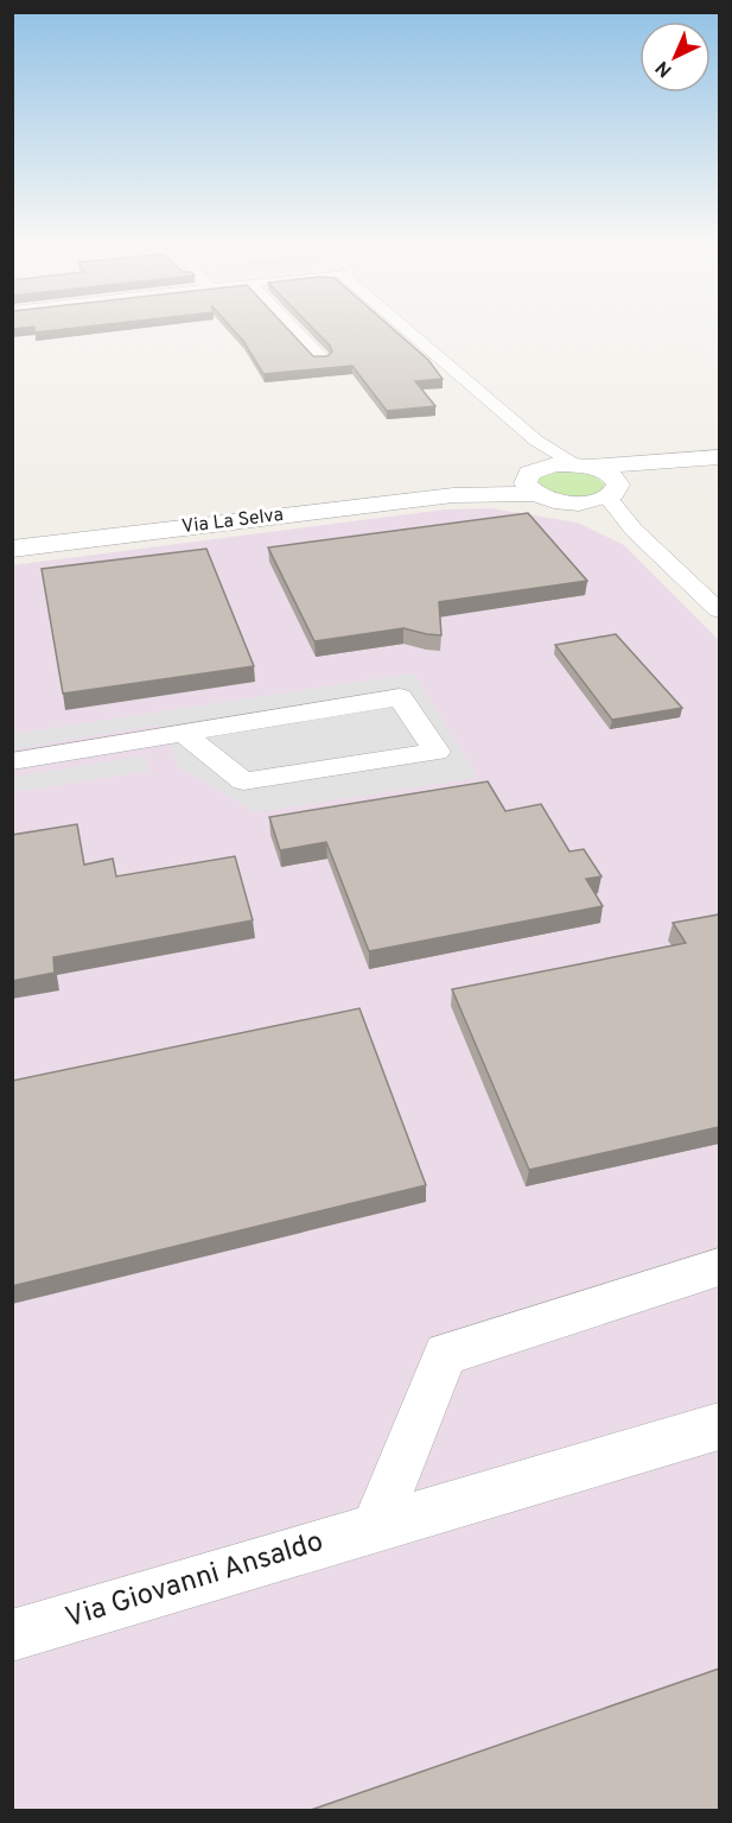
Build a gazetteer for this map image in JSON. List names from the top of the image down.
{
  "streets": {
    "street": ["Via La Selva", "Via Giovanni Ansaldo"]
  },
  "north": "bottom left"
}
